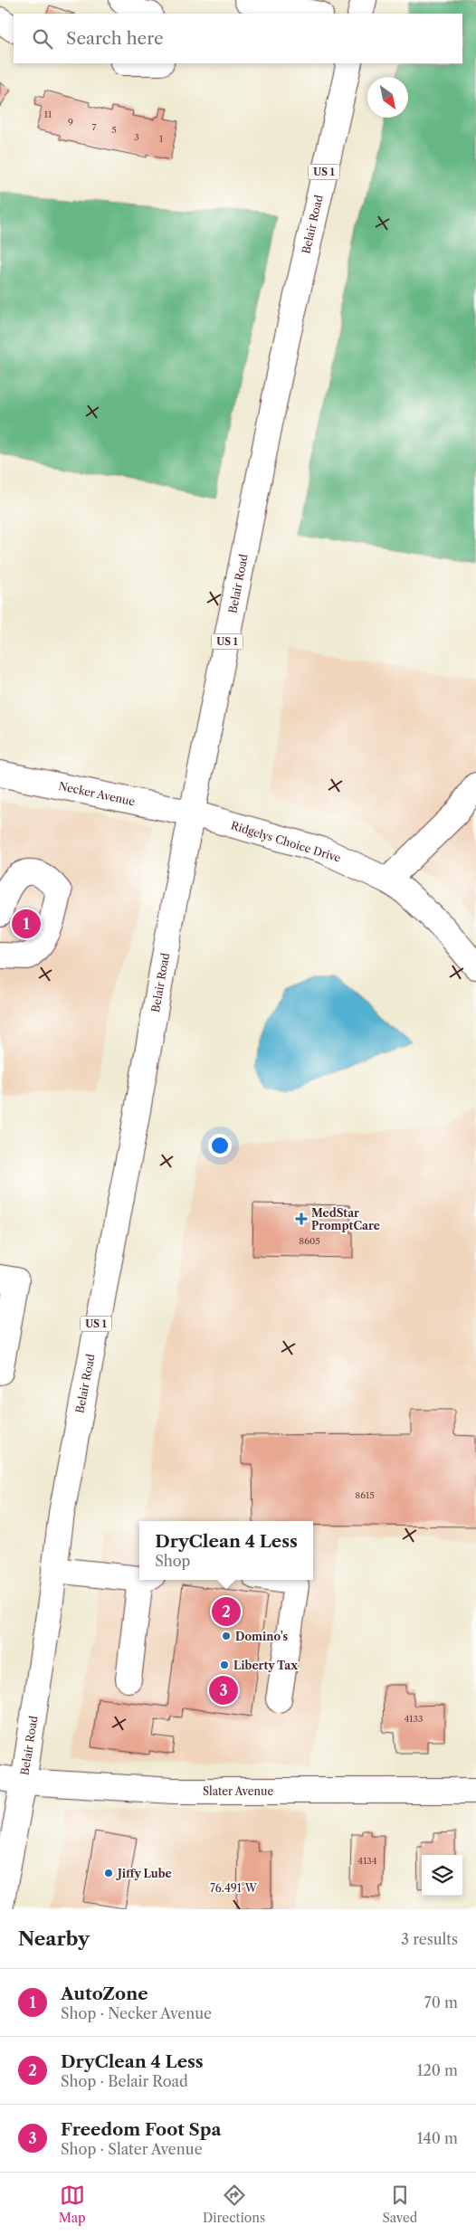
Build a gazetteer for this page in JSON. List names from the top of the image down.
{
  "streets": {
    "main road": [
      "US 1",
      "Belair Road",
      "Necker Avenue",
      "Ridgelys Choice Drive",
      "Slater Avenue"
    ]
  },
  "crossings": [
    ["Belair Road", "Necker Avenue"],
    ["Belair Road", "Ridgelys Choice Drive"],
    ["Belair Road", "Slater Avenue"],
    ["Necker Avenue", "Ridgelys Choice Drive"]
  ],
  "places": {
    "health": ["MedStar PromptCare"],
    "other": ["Domino's", "Liberty Tax", "Jiffy Lube"]
  },
  "house_numbers": [
    "11",
    "9",
    "7",
    "5",
    "3",
    "1",
    "8605",
    "8615",
    "4133",
    "4134"
  ],
  "north": "bottom right",
  "page": {
    "search": "Search here",
    "pins": ["1", "2", "3"],
    "popup": ["DryClean 4 Less", "Shop"],
    "heading": ["Nearby", "3 results"],
    "list": [
      {
        "mark": "1",
        "name": "AutoZone",
        "note": "Shop · Necker Avenue",
        "value": "70 m"
      },
      {
        "mark": "2",
        "name": "DryClean 4 Less",
        "note": "Shop · Belair Road",
        "value": "120 m"
      },
      {
        "mark": "3",
        "name": "Freedom Foot Spa",
        "note": "Shop · Slater Avenue",
        "value": "140 m"
      }
    ],
    "nav": ["Map", "Directions", "Saved"]
  },
  "coordinates": ["76.491°W"]
}
